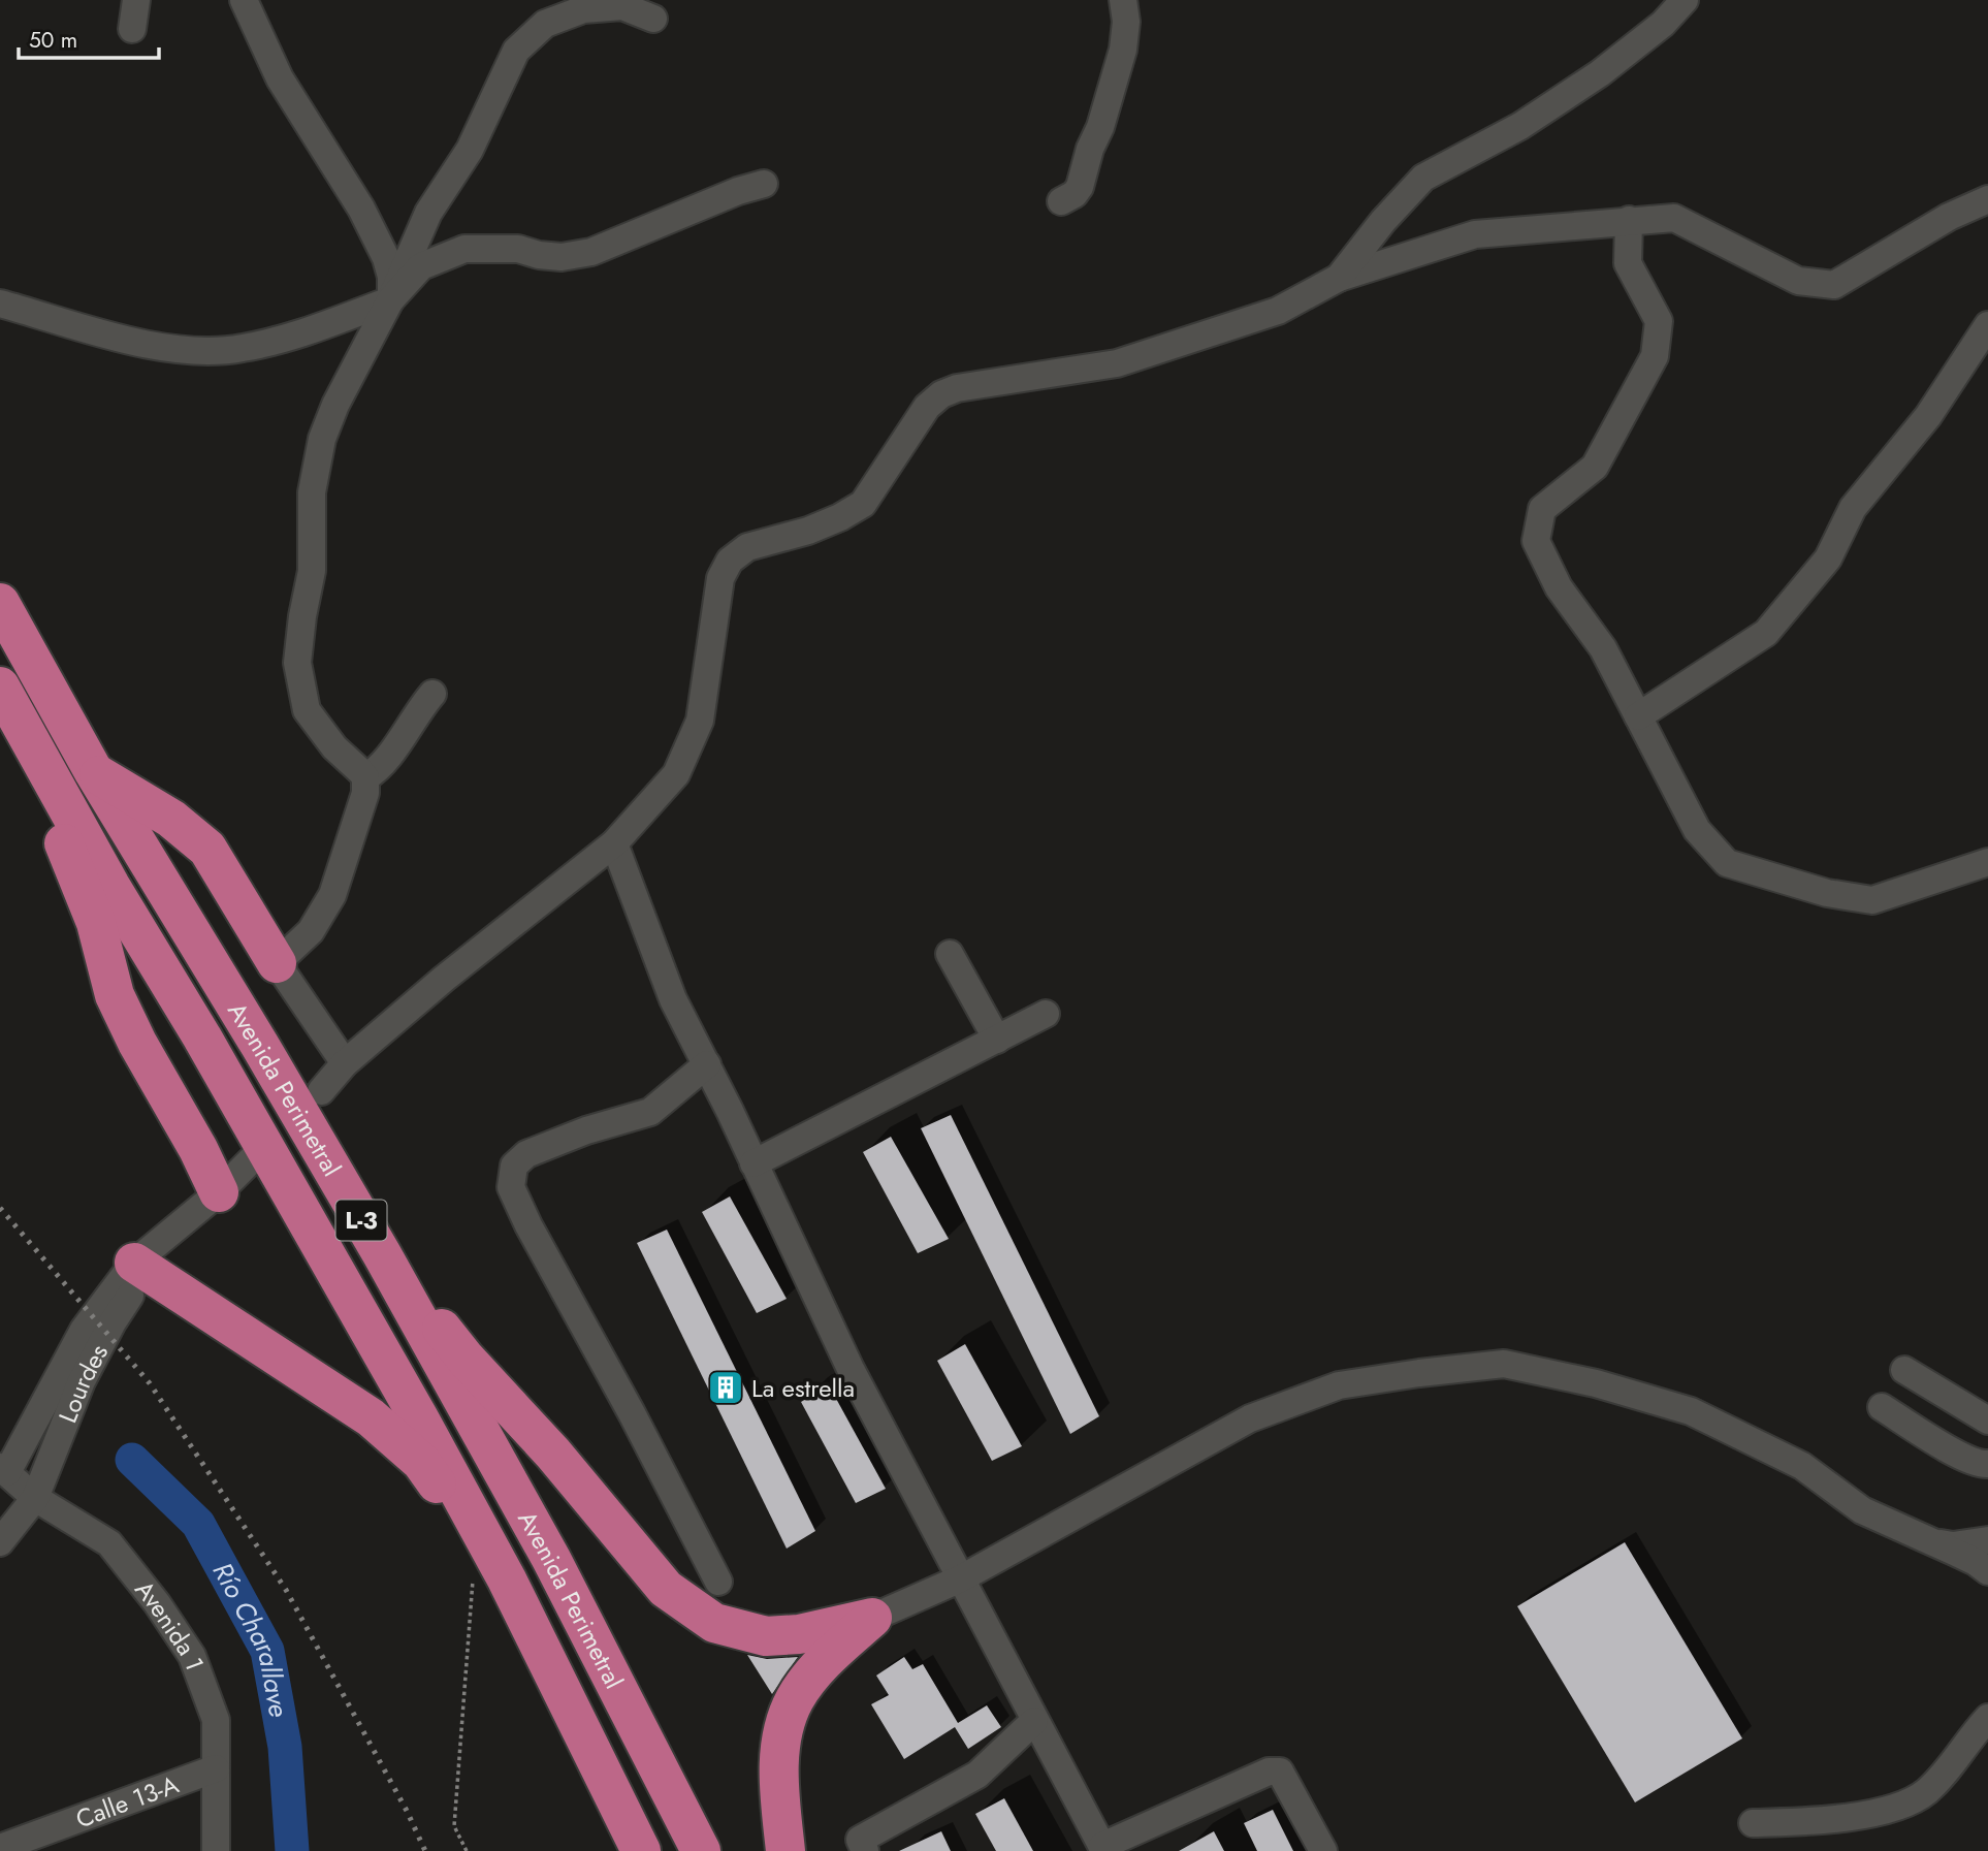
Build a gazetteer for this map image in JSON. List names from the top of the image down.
{
  "streets": {
    "highway": ["Avenida Perimetral", "L-3"],
    "street": ["Lourdes", "Avenida 1", "Calle 13-A"]
  },
  "crossings": [
    ["Lourdes", "Avenida 1"],
    ["Avenida 1", "Calle 13-A"]
  ],
  "water": ["Río Charallave"],
  "places": {
    "building": ["La estrella"]
  },
  "scale_bar": "50 m"
}
